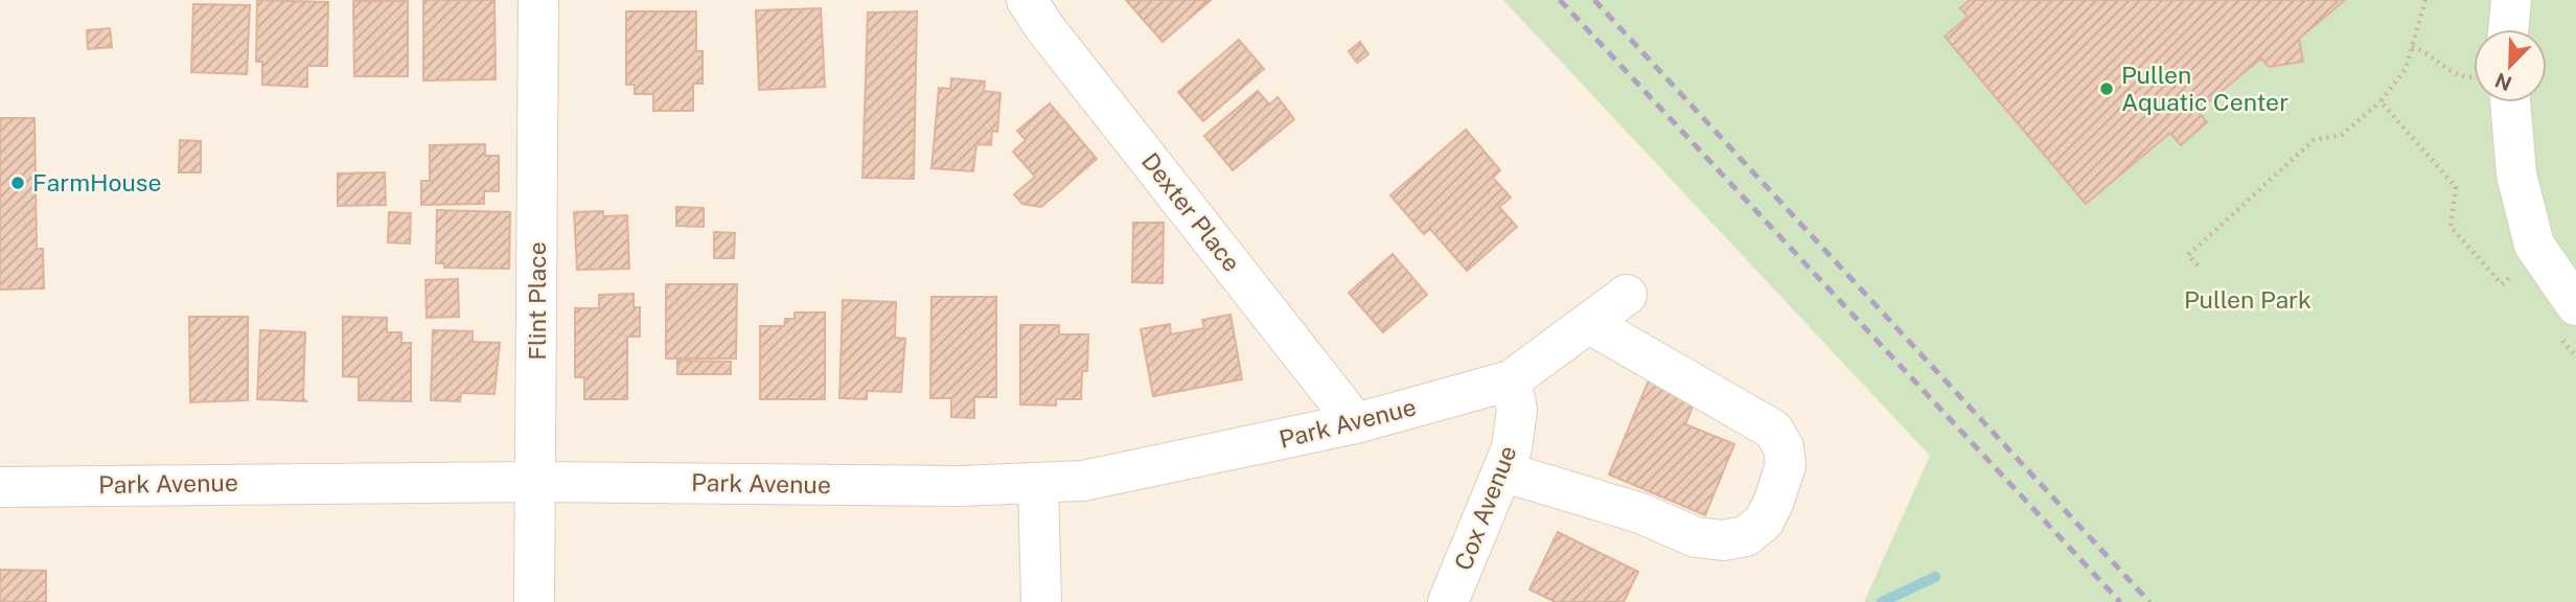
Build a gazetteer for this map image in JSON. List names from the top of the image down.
{
  "streets": {
    "street": [
      "Dexter Place",
      "Flint Place",
      "Park Avenue",
      "Cox Avenue"
    ]
  },
  "crossings": [
    ["Dexter Place", "Park Avenue"],
    ["Flint Place", "Park Avenue"],
    ["Park Avenue", "Cox Avenue"]
  ],
  "parks": ["Pullen Park"],
  "places": ["Pullen Aquatic Center", "FarmHouse"],
  "north": "bottom left"
}
